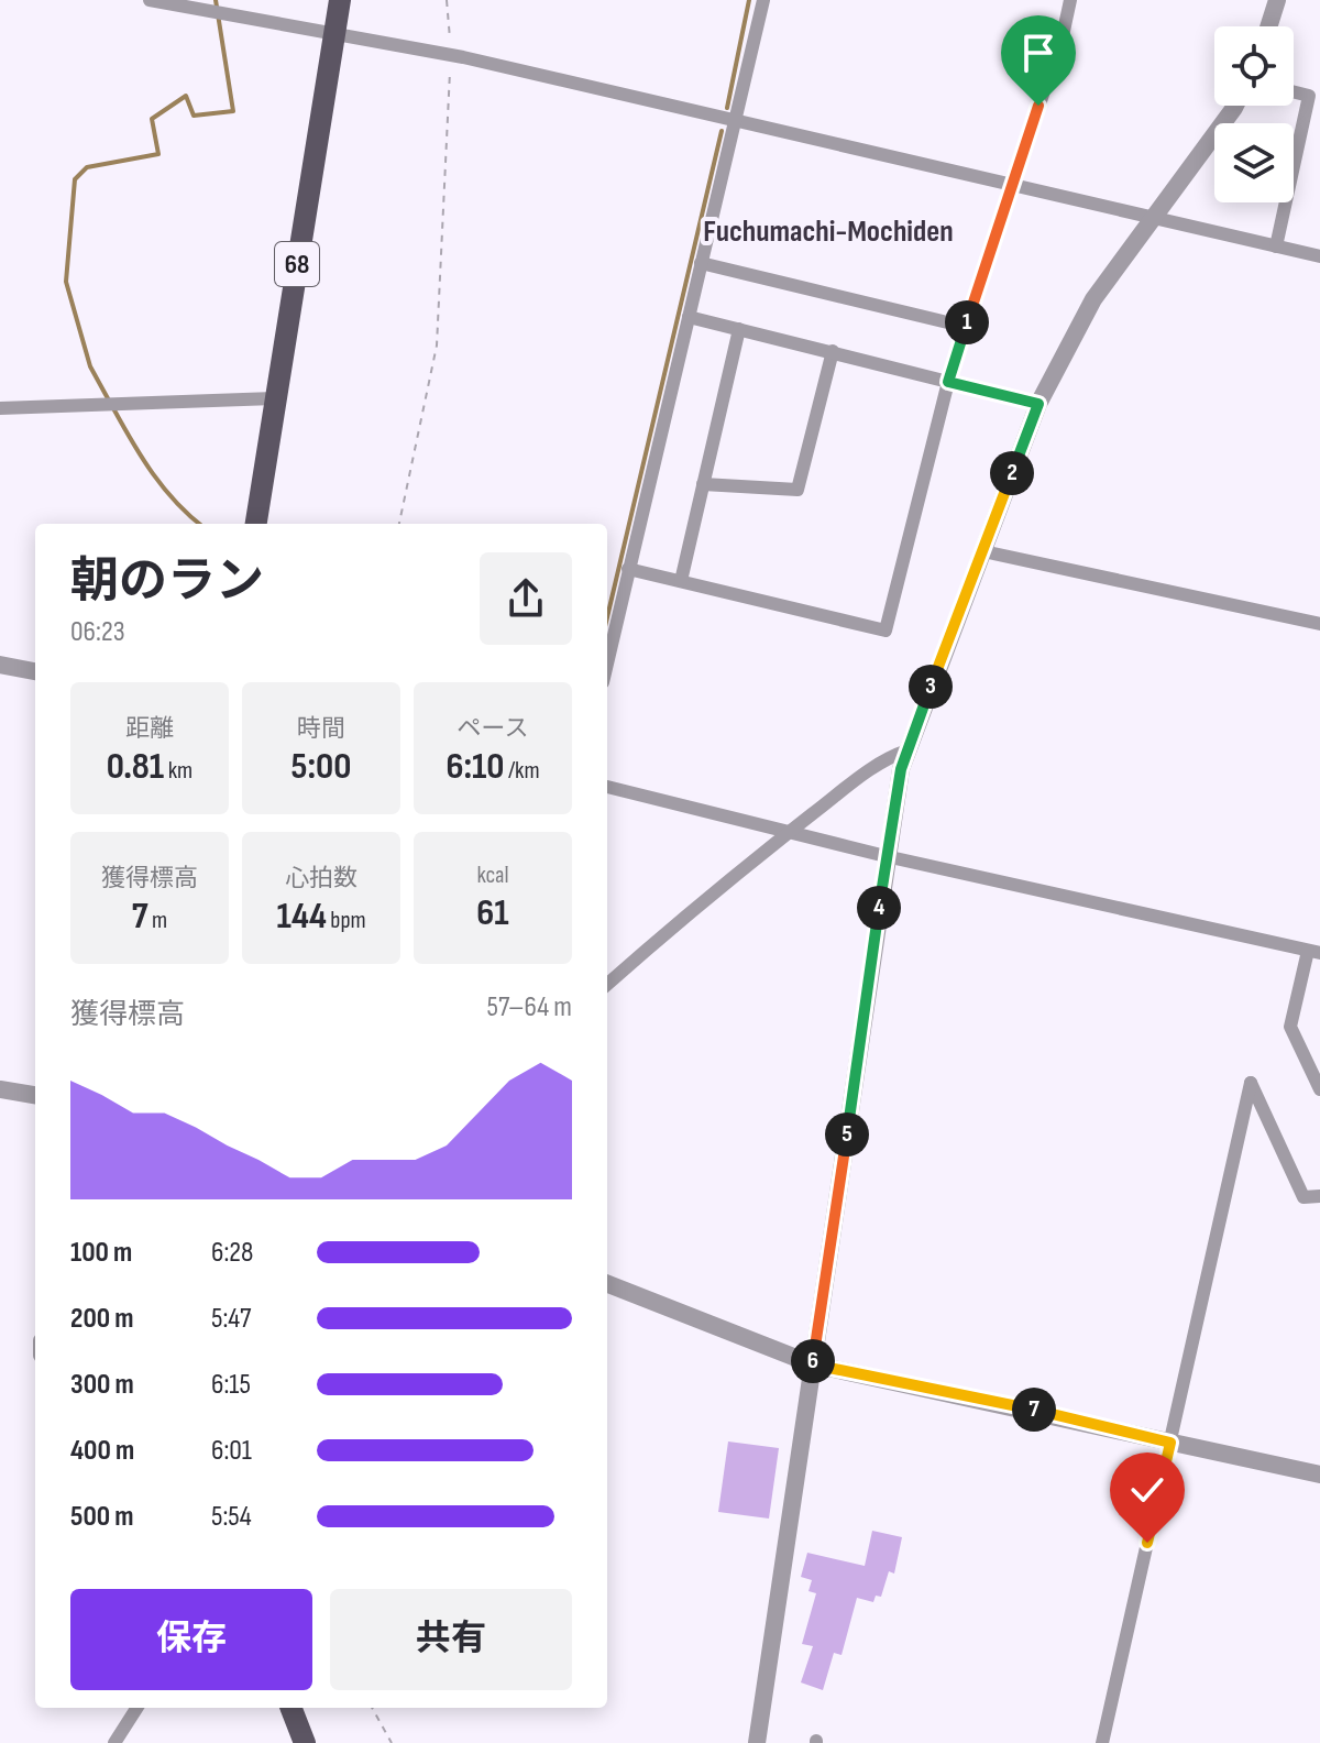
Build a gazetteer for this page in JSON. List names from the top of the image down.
{
  "streets": {
    "main road": ["68"]
  },
  "districts": ["Fuchumachi-Mochiden"],
  "page": {
    "pins": [
      "1",
      "2",
      "3",
      "4",
      "5",
      "6",
      "7"
    ],
    "heading": ["朝のラン", "06:23"],
    "stats": [
      ["距離", "0.81 km"],
      ["時間", "5:00"],
      ["ペース", "6:10 /km"],
      ["獲得標高", "7 m"],
      ["心拍数", "144 bpm"],
      ["kcal", "61"]
    ],
    "chart": ["獲得標高", "57–64 m"],
    "list": [
      {
        "name": "100 m",
        "note": "6:28"
      },
      {
        "name": "200 m",
        "note": "5:47"
      },
      {
        "name": "300 m",
        "note": "6:15"
      },
      {
        "name": "400 m",
        "note": "6:01"
      },
      {
        "name": "500 m",
        "note": "5:54"
      }
    ],
    "buttons": ["保存", "共有"]
  }
}
